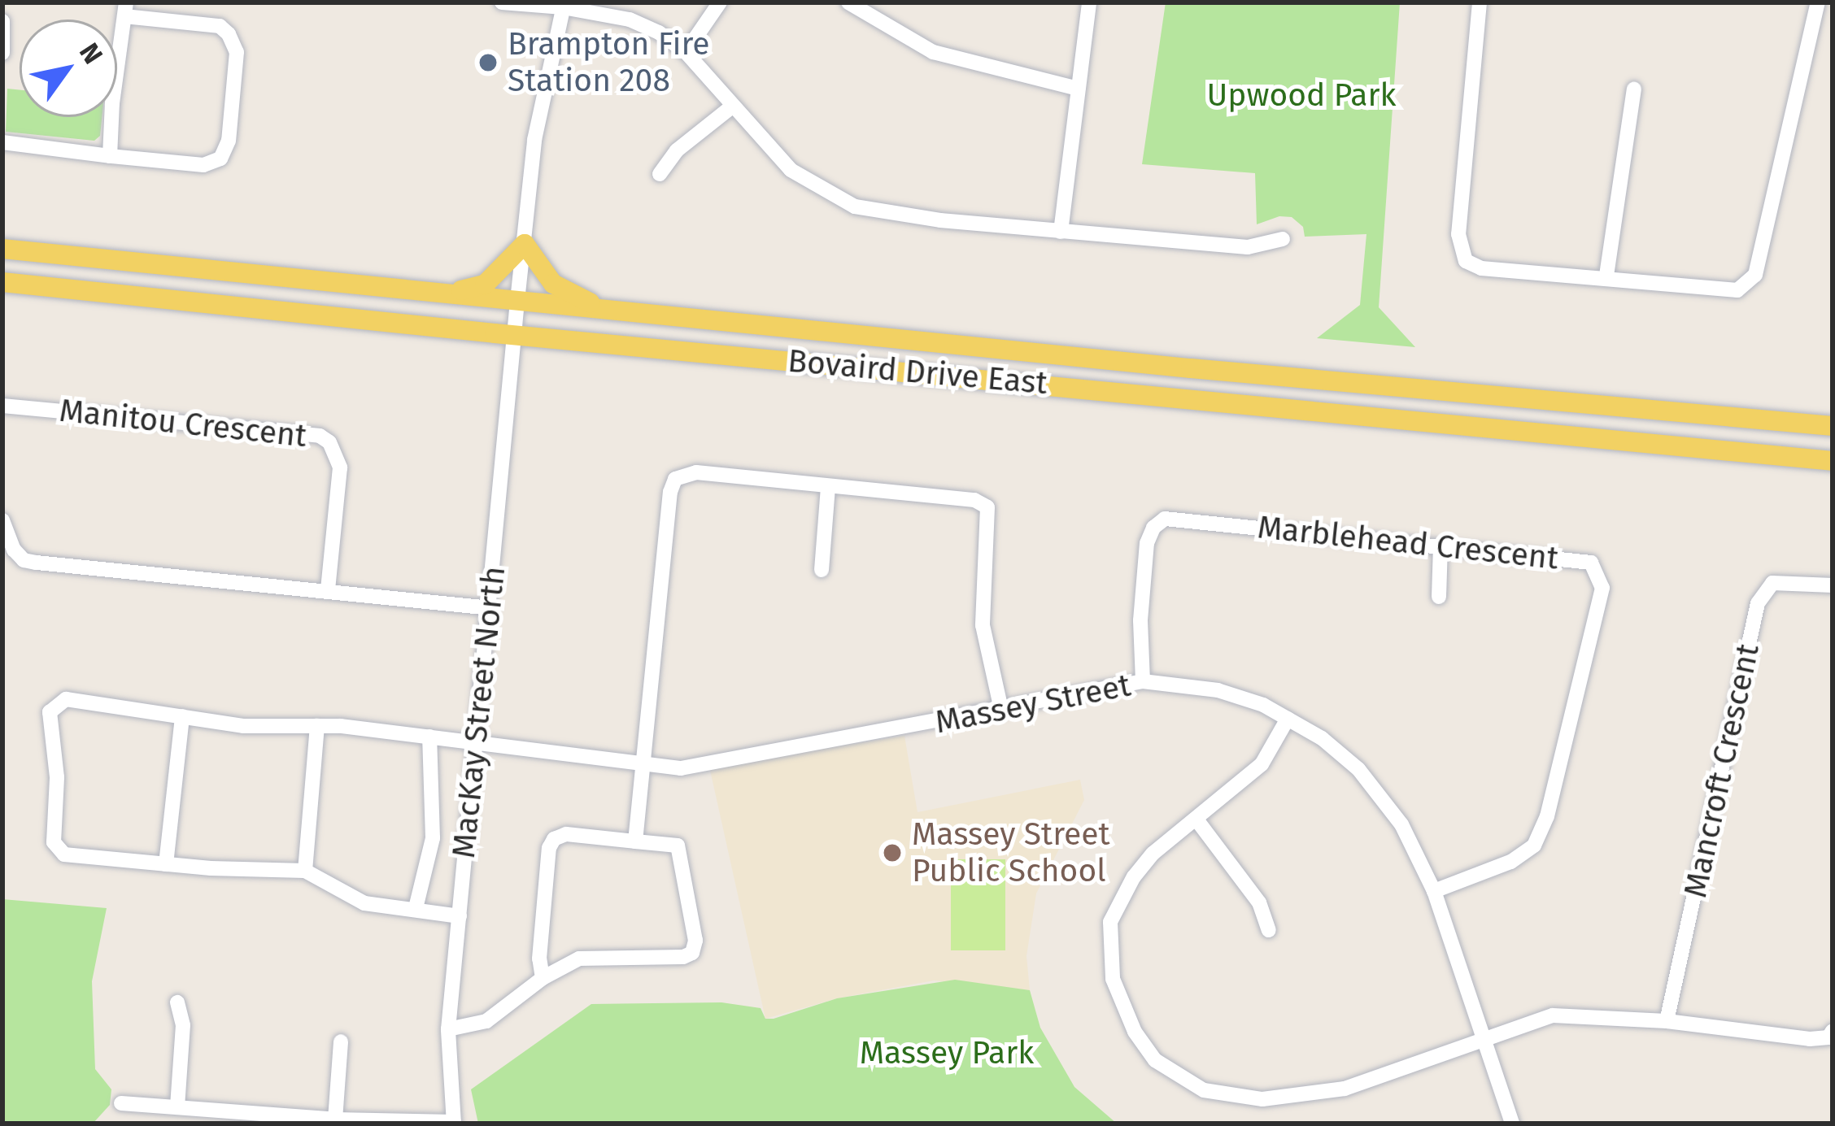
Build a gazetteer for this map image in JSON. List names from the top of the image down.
{
  "streets": {
    "main road": ["Bovaird Drive East"],
    "street": [
      "Manitou Crescent",
      "Marblehead Crescent",
      "Massey Street",
      "MacKay Street North",
      "Mancroft Crescent"
    ]
  },
  "crossings": [
    ["Bovaird Drive East", "MacKay Street North"],
    ["Marblehead Crescent", "Massey Street"],
    ["Massey Street", "MacKay Street North"]
  ],
  "parks": ["Upwood Park", "Massey Park"],
  "places": ["Brampton Fire Station 208", "Massey Street Public School"],
  "north": "top right"
}
